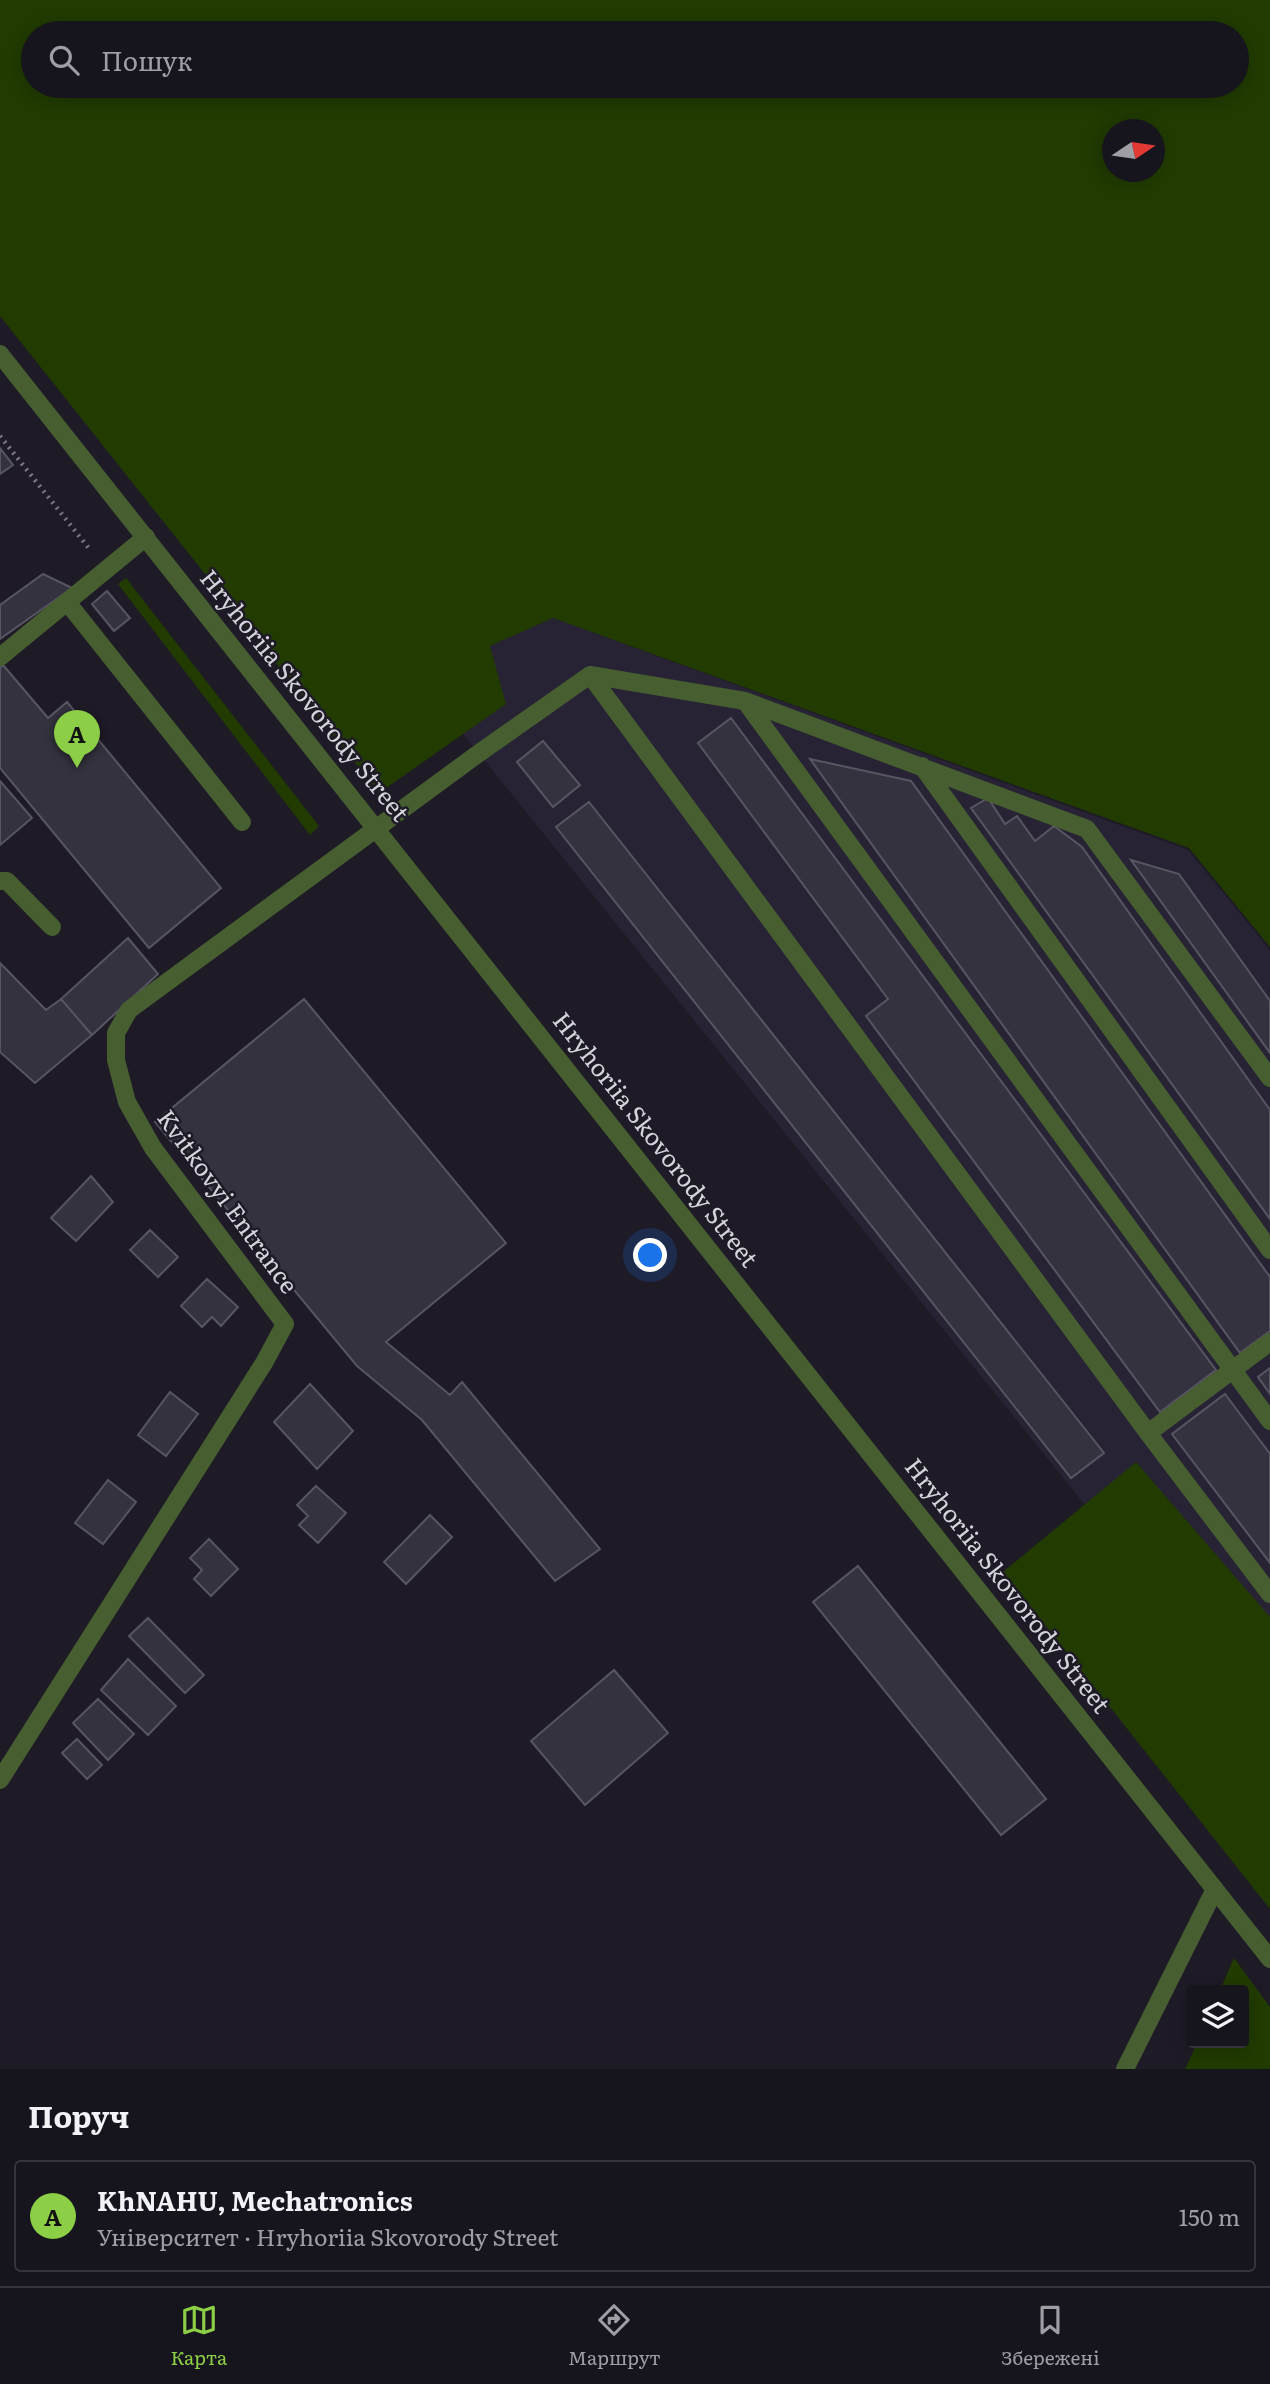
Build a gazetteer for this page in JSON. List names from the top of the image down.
{
  "streets": {
    "street": ["Hryhoriia Skovorody Street", "Kvitkovyi Entrance"]
  },
  "crossings": [
    ["Hryhoriia Skovorody Street", "Kvitkovyi Entrance"]
  ],
  "north": "right",
  "page": {
    "search": "Пошук",
    "pins": "A",
    "heading": "Поруч",
    "list": [
      {
        "mark": "A",
        "name": "KhNAHU, Mechatronics",
        "note": "Університет · Hryhoriia Skovorody Street",
        "value": "150 m"
      }
    ],
    "nav": ["Карта", "Маршрут", "Збережені"]
  }
}
